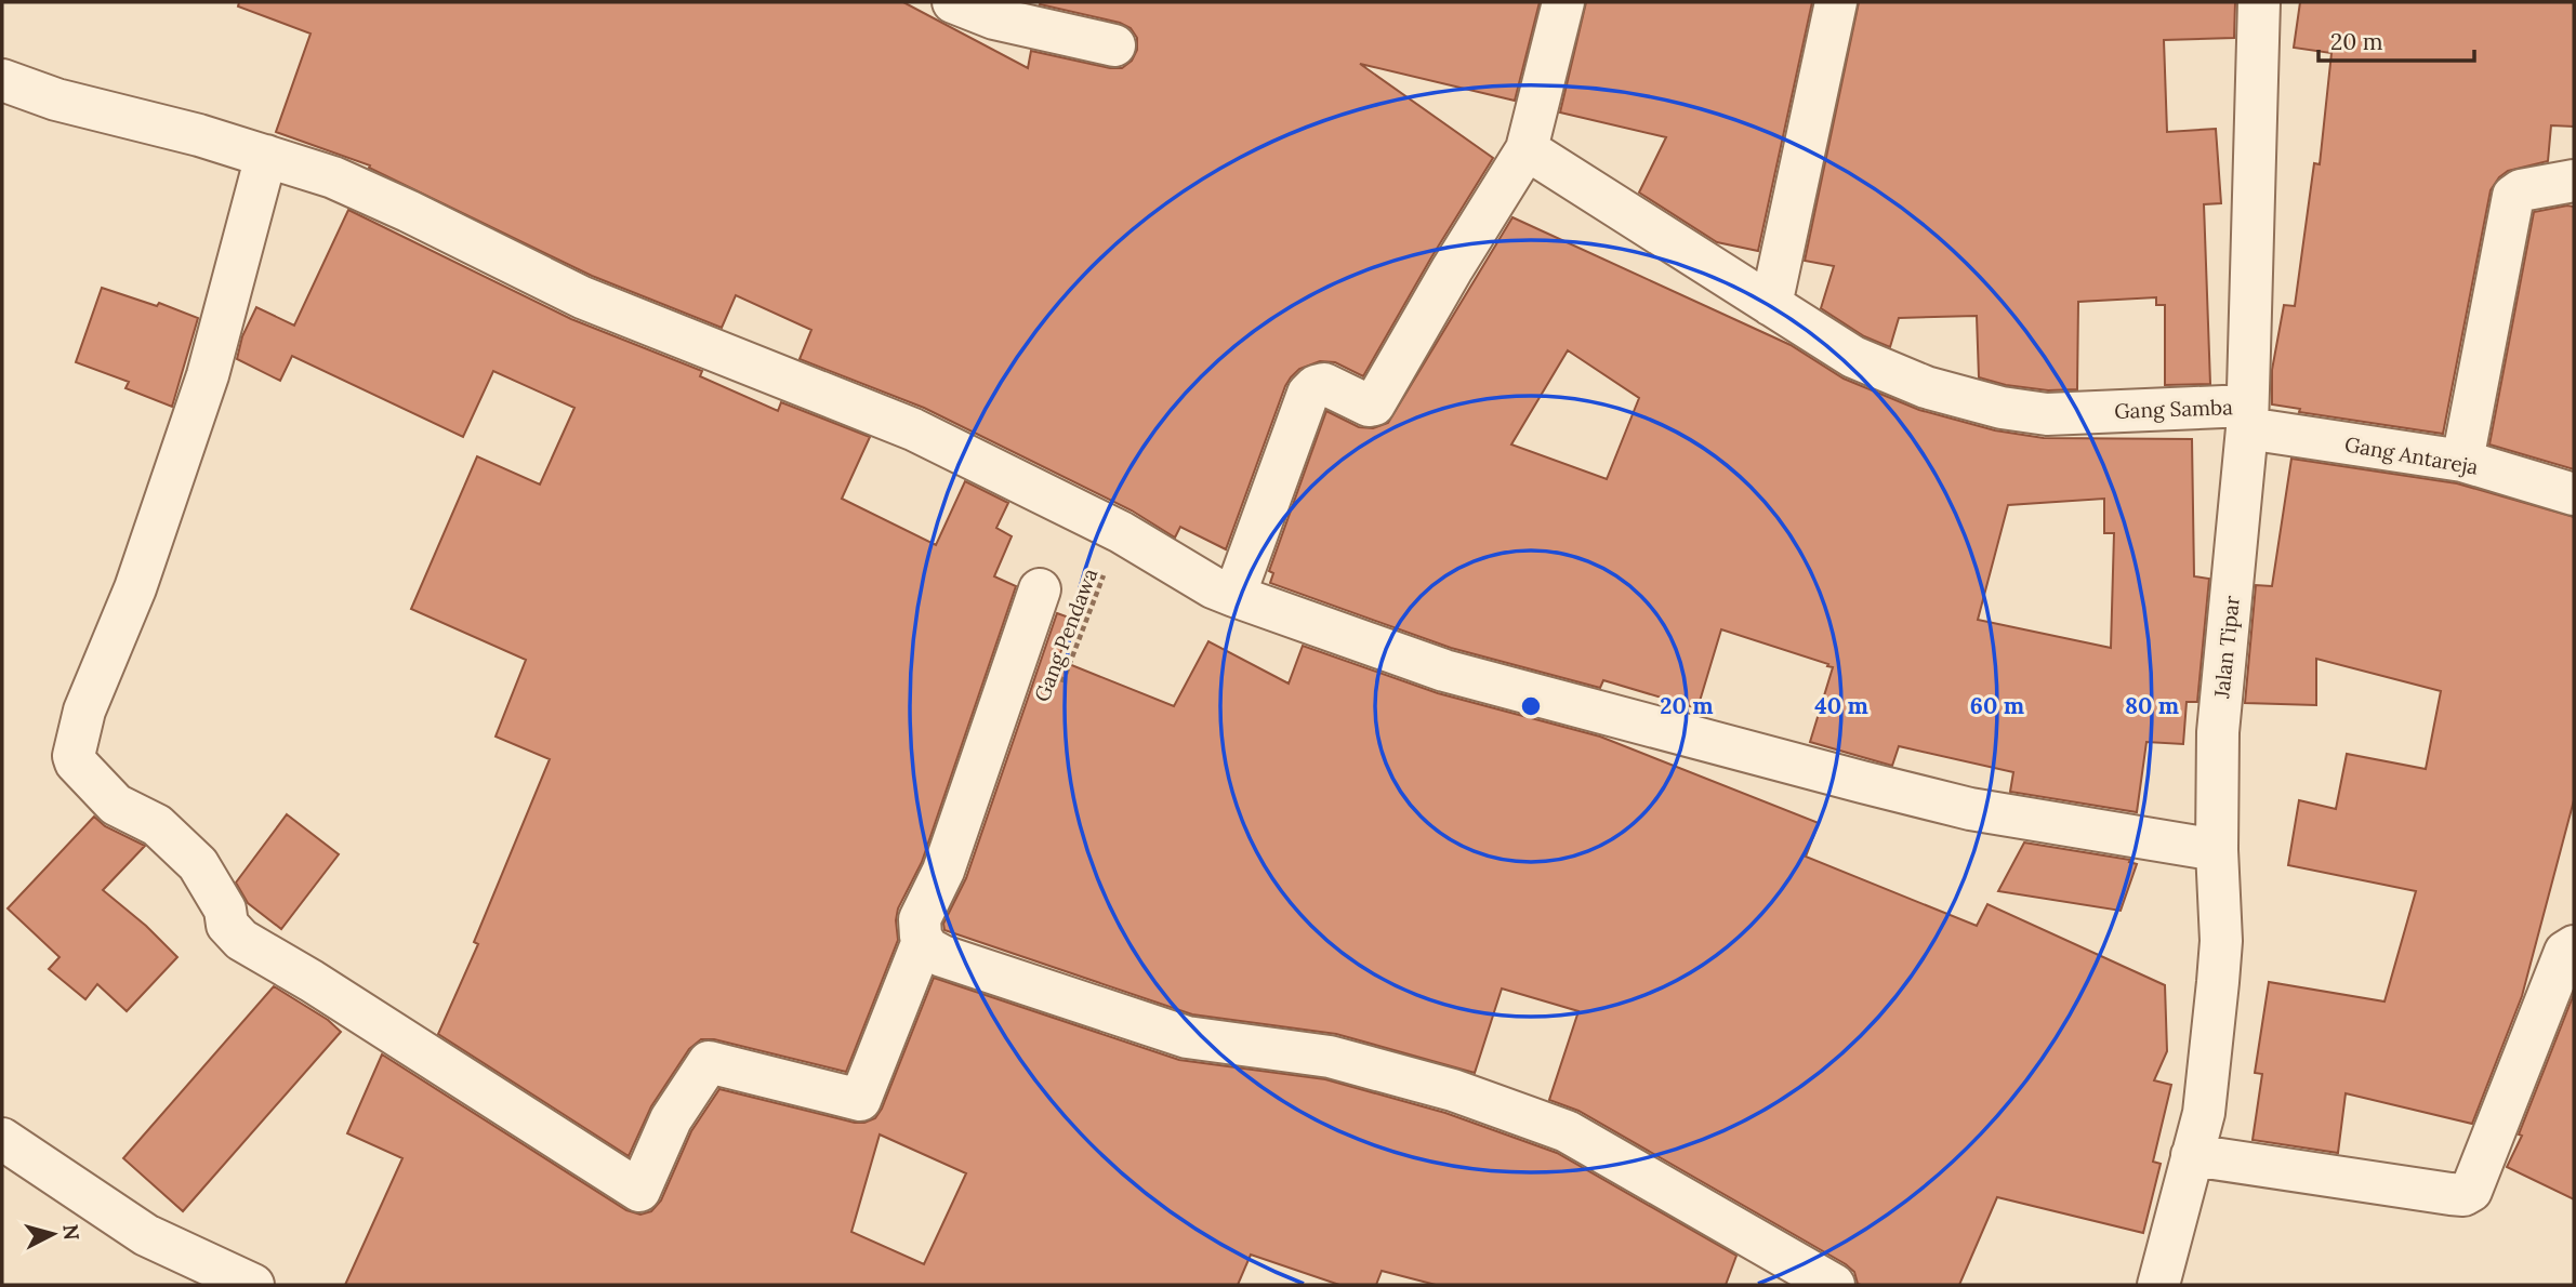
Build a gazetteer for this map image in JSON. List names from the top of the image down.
{
  "streets": {
    "street": ["Gang Samba", "Gang Antareja", "Jalan Tipar"],
    "path": ["Gang Pendawa"]
  },
  "crossings": [
    ["Gang Samba", "Gang Antareja"],
    ["Gang Samba", "Jalan Tipar"],
    ["Gang Antareja", "Jalan Tipar"]
  ],
  "scale_bar": "20 m",
  "north": "right",
  "rings": [
    "20 m",
    "40 m",
    "60 m",
    "80 m"
  ]
}
